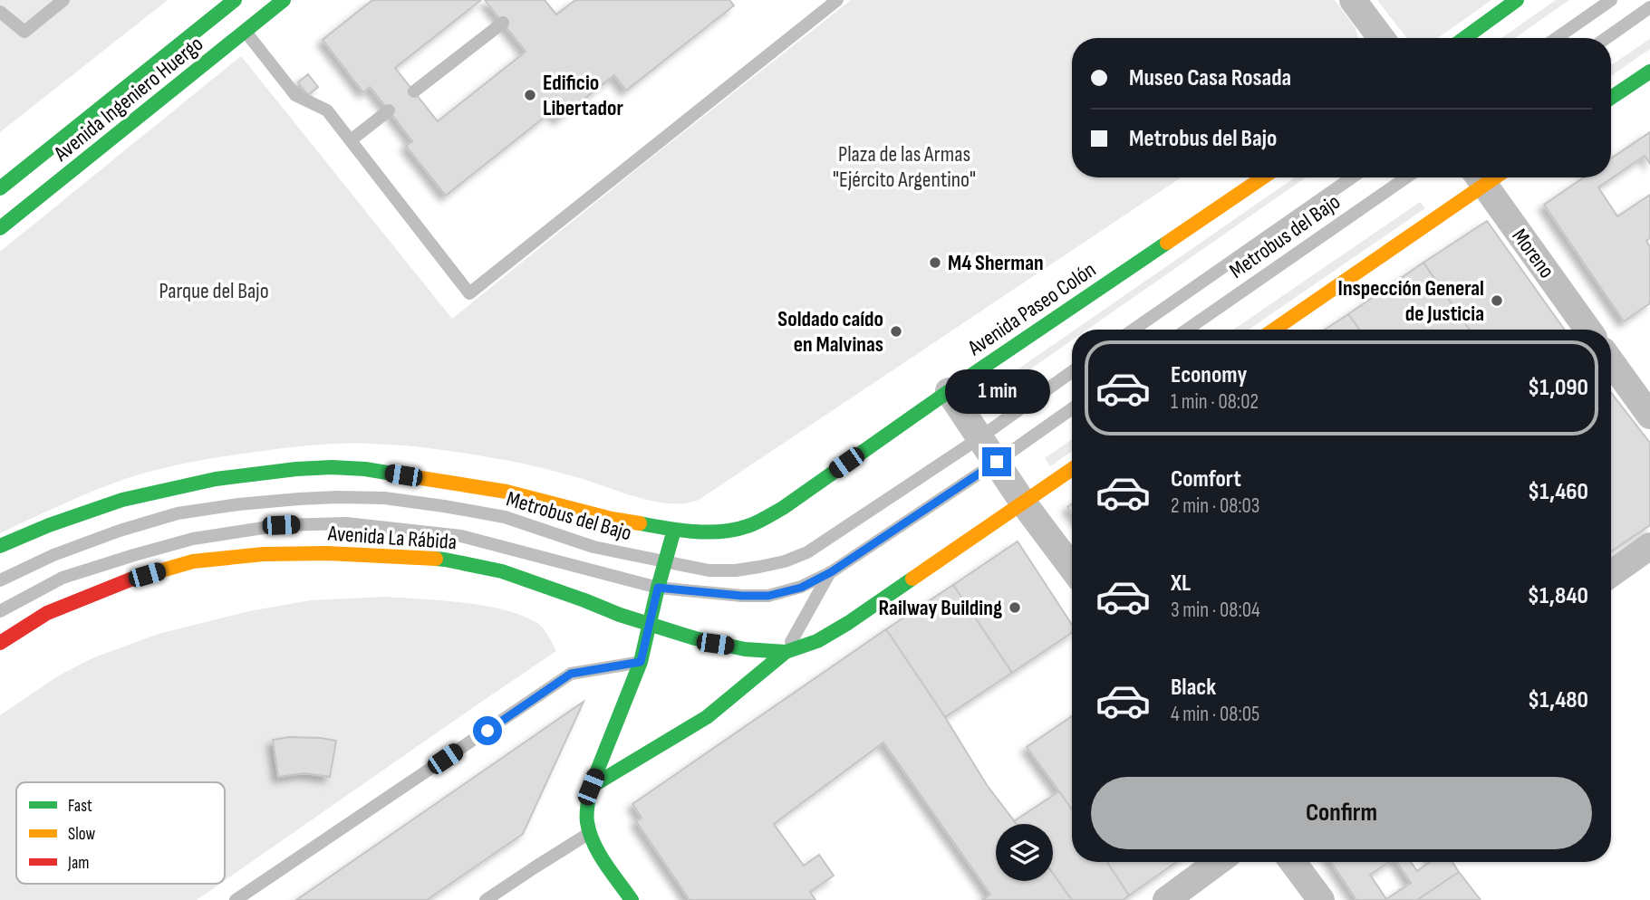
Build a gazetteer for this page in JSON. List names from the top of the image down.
{
  "streets": {
    "main road": ["Avenida Ingeniero Huergo", "Avenida Paseo Colón", "Avenida La Rábida"],
    "street": ["Moreno"],
    "lane": ["Metrobus del Bajo"]
  },
  "crossings": [
    ["Metrobus del Bajo", "Avenida La Rábida"]
  ],
  "parks": ["Plaza de las Armas \"Ejército Argentino\"", "Parque del Bajo"],
  "places": [
    "Edificio Libertador",
    "M4 Sherman",
    "Inspección General de Justicia",
    "Soldado caído en Malvinas",
    "Railway Building"
  ],
  "legend": ["Fast", "Slow", "Jam"],
  "page": {
    "banner": ["Museo Casa Rosada", "Metrobus del Bajo"],
    "list": [
      {
        "name": "Economy",
        "note": "1 min · 08:02",
        "value": "$1,090"
      },
      {
        "name": "Comfort",
        "note": "2 min · 08:03",
        "value": "$1,460"
      },
      {
        "name": "XL",
        "note": "3 min · 08:04",
        "value": "$1,840"
      },
      {
        "name": "Black",
        "note": "4 min · 08:05",
        "value": "$1,480"
      }
    ],
    "bubble": "1 min",
    "buttons": "Confirm"
  }
}
